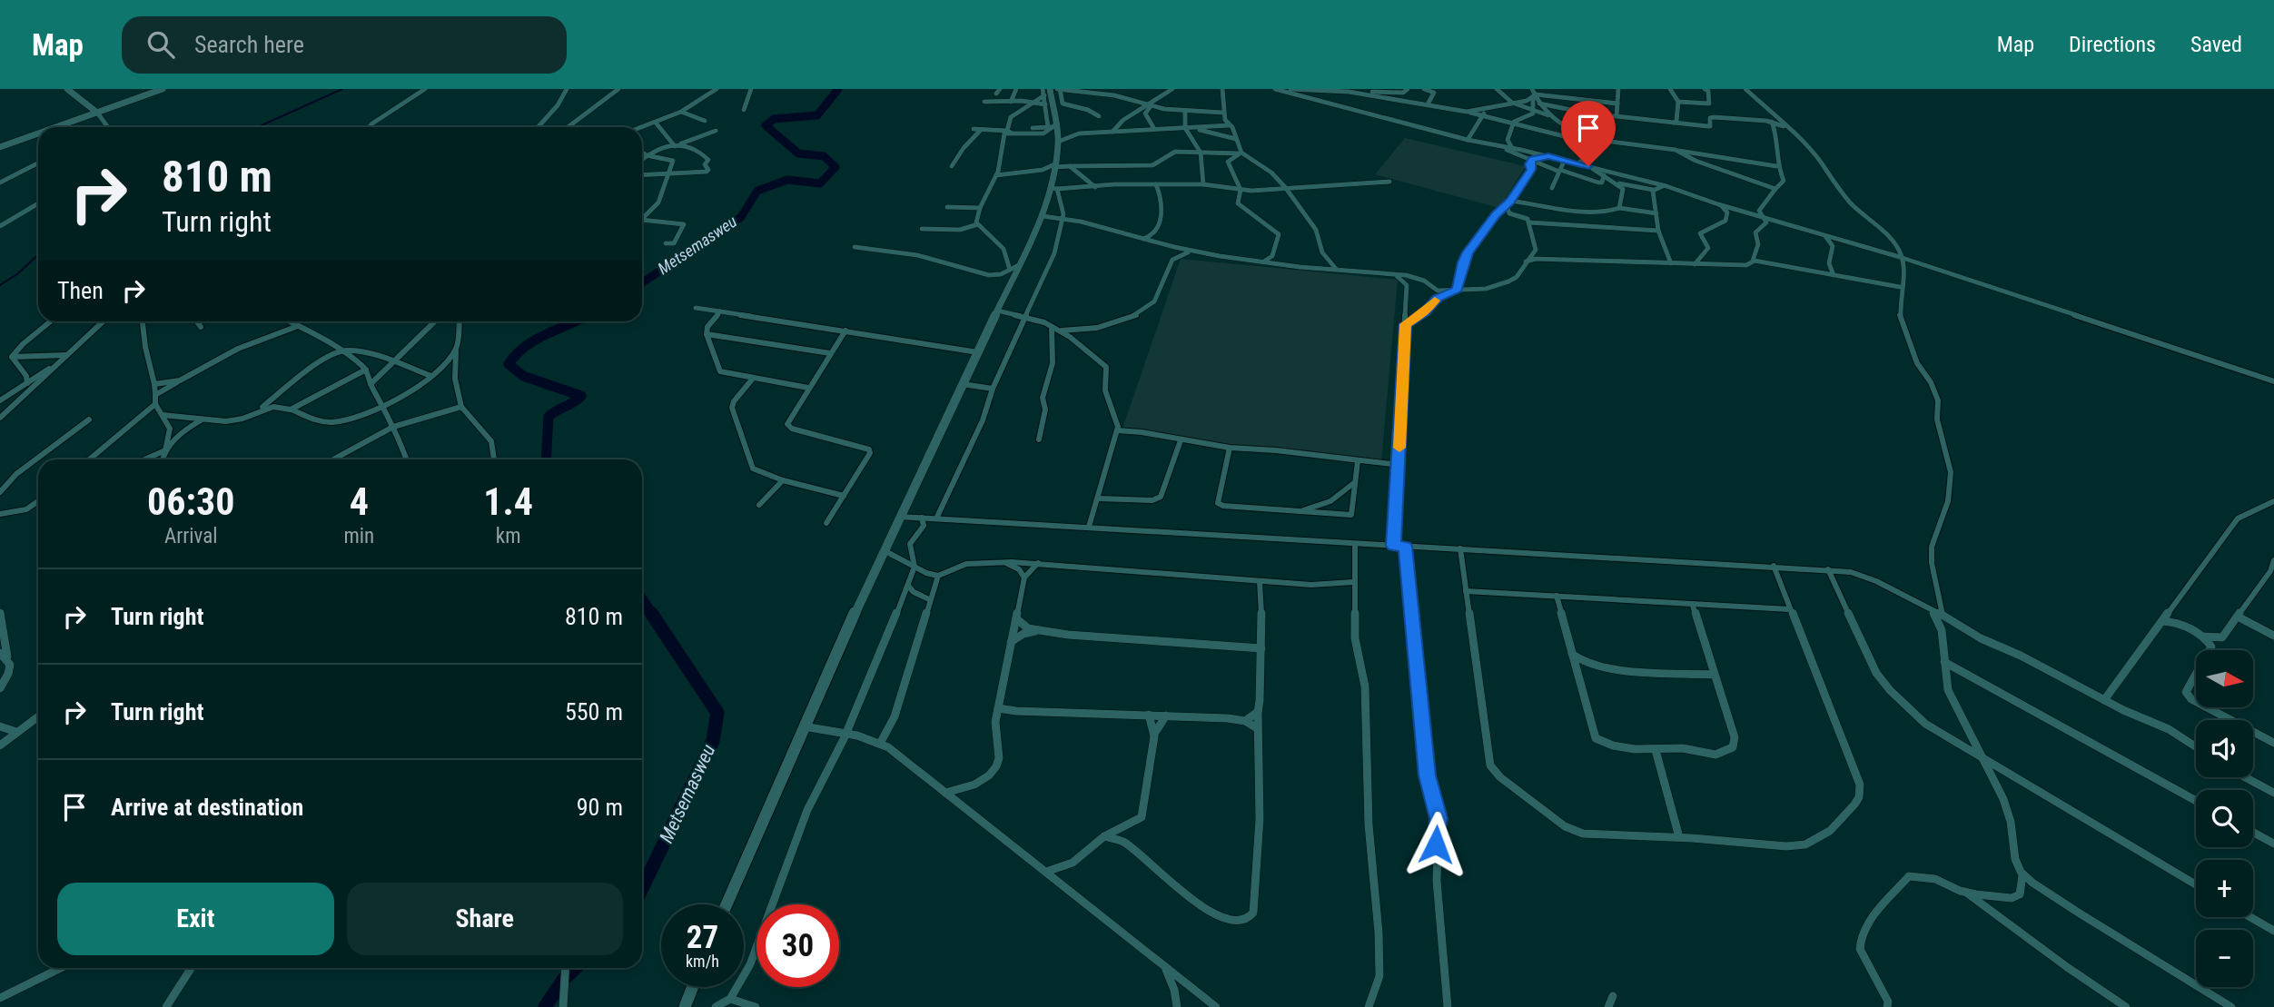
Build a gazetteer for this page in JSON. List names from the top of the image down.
{
  "water": ["Metsemasweu"],
  "north": "right",
  "page": {
    "header": "Map",
    "search": "Search here",
    "nav": ["Map", "Directions", "Saved"],
    "turn": ["810 m", "Turn right"],
    "then": "Then",
    "eta": [
      "06:30",
      "Arrival",
      "4",
      "min",
      "1.4",
      "km"
    ],
    "list": [
      {
        "name": "Turn right",
        "value": "810 m"
      },
      {
        "name": "Turn right",
        "value": "550 m"
      },
      {
        "name": "Arrive at destination",
        "value": "90 m"
      }
    ],
    "map_buttons": ["+", "−"],
    "buttons": ["Exit", "Share"],
    "speed": "27 km/h",
    "limit": "30"
  }
}
